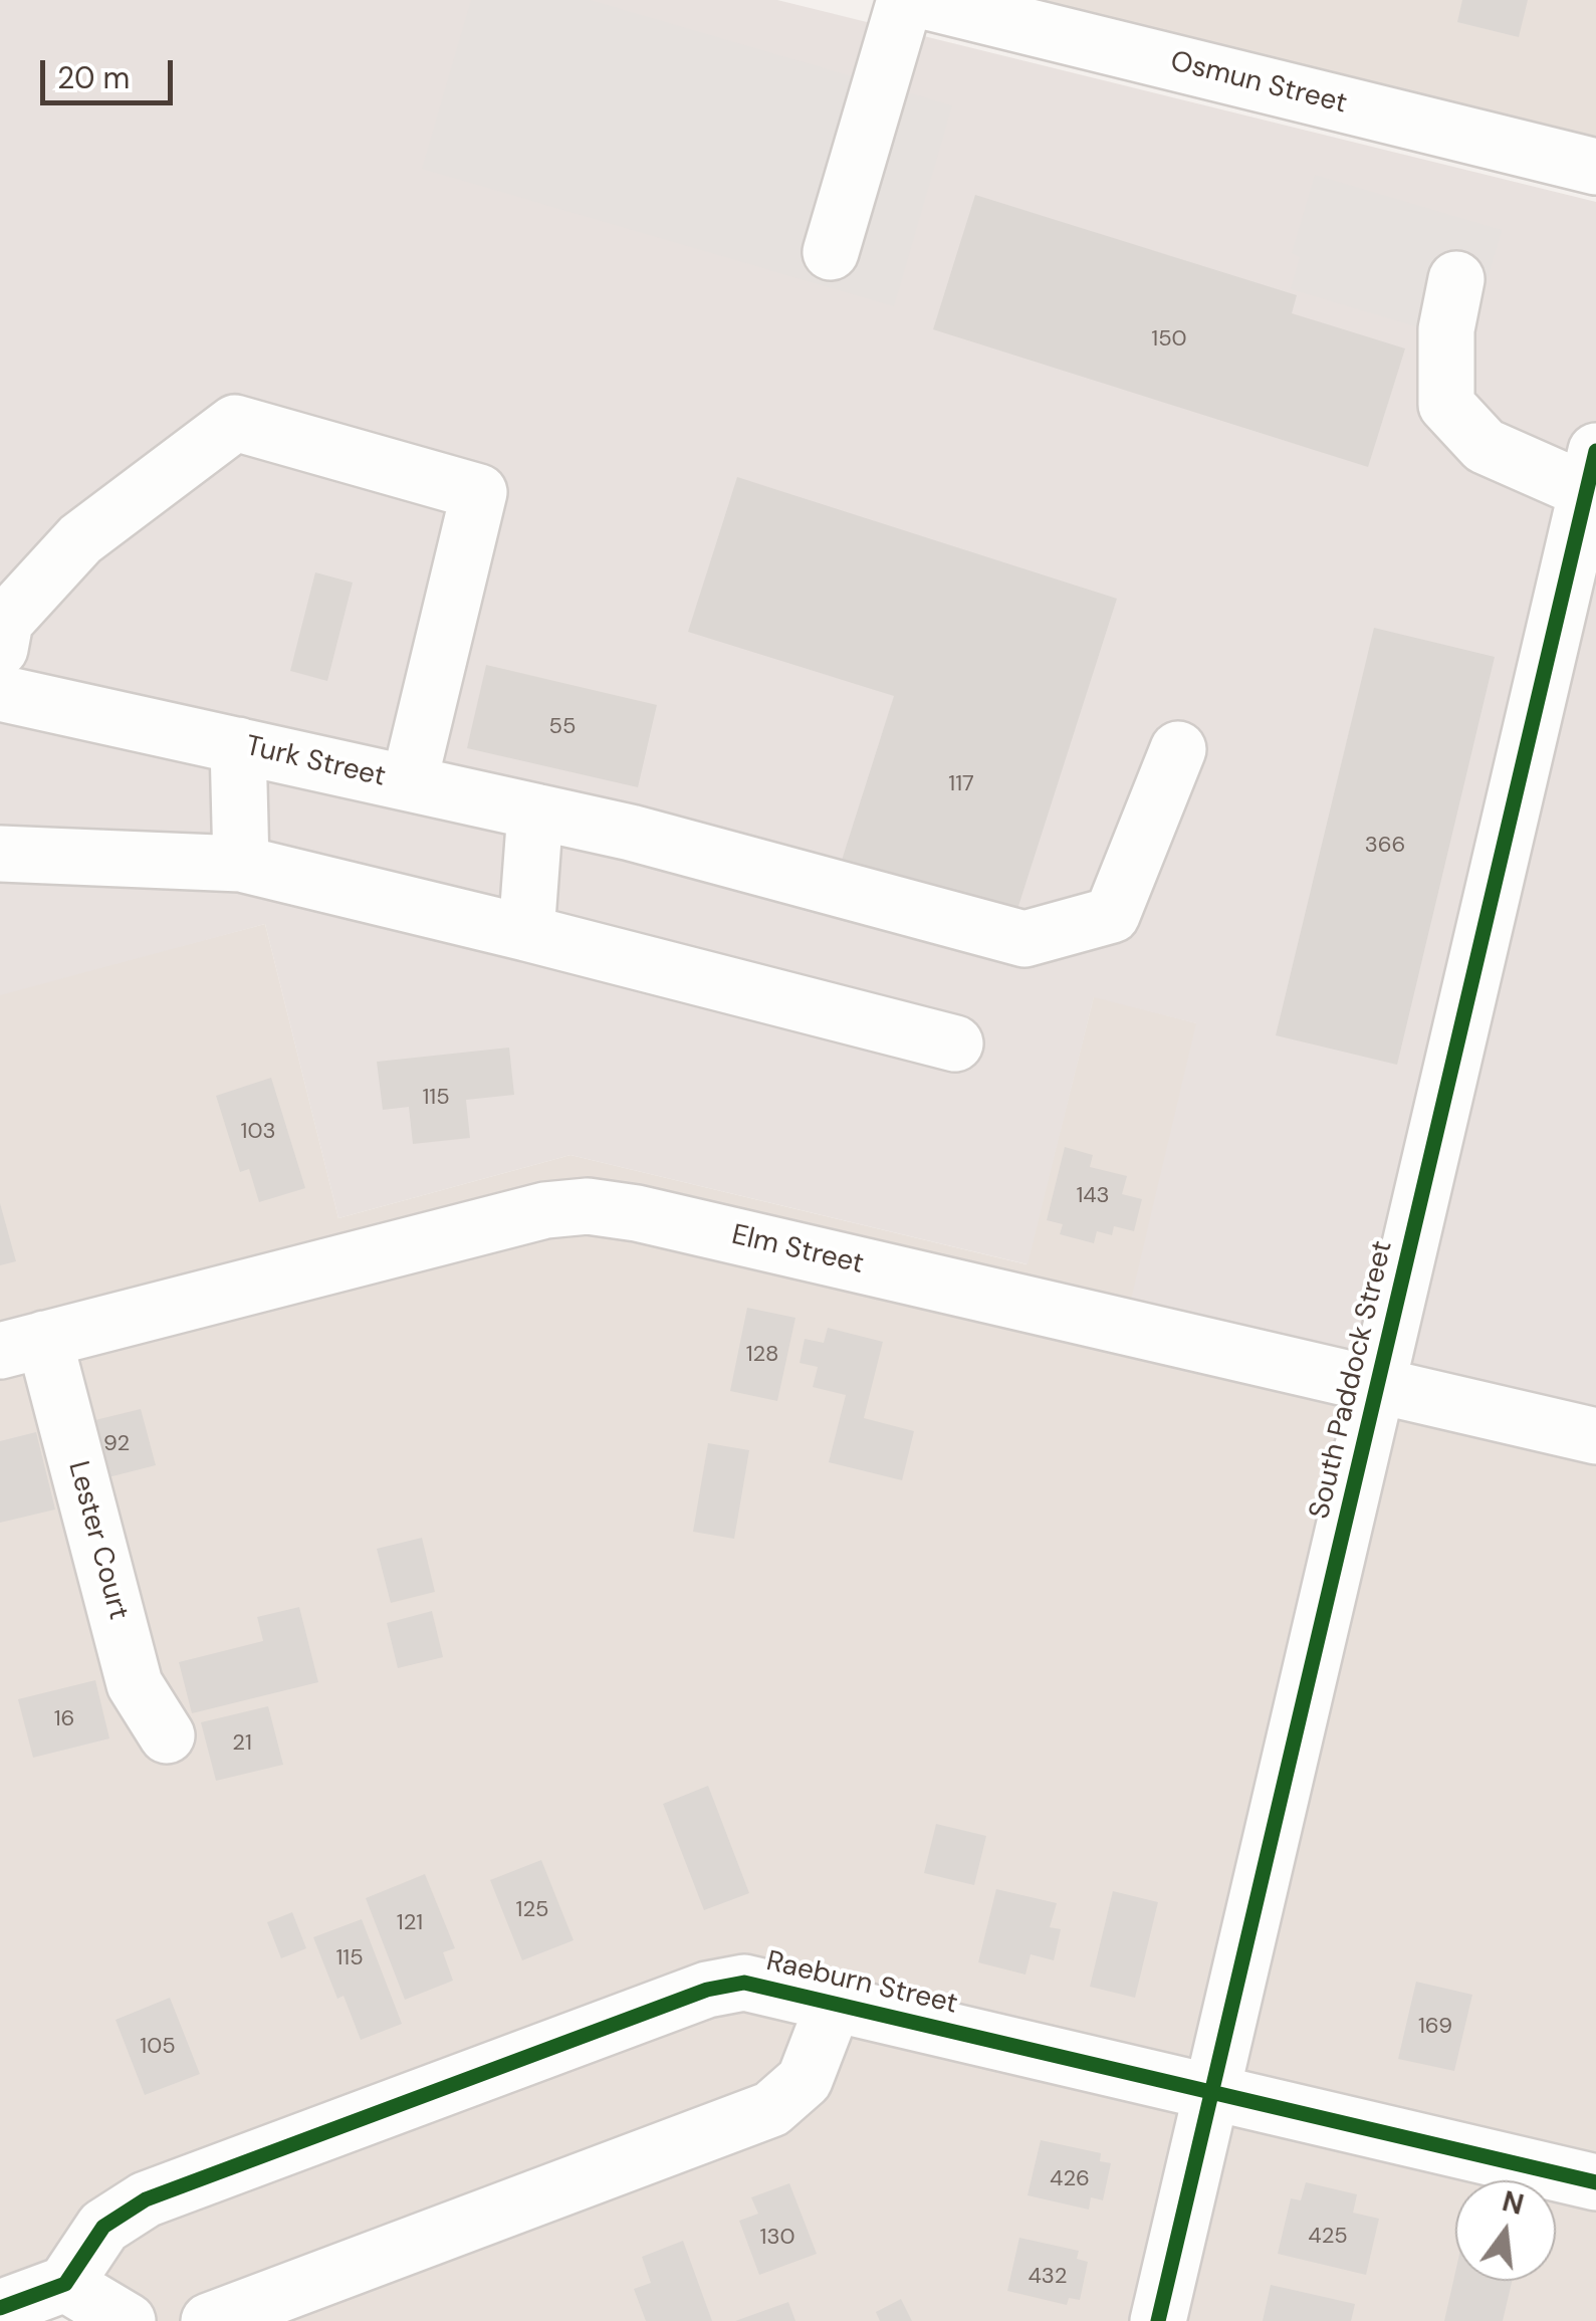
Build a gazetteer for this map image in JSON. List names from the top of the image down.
{
  "streets": {
    "street": [
      "Osmun Street",
      "Turk Street",
      "Elm Street",
      "South Paddock Street",
      "Lester Court",
      "Raeburn Street"
    ]
  },
  "crossings": [
    ["Elm Street", "South Paddock Street"],
    ["Elm Street", "Lester Court"],
    ["South Paddock Street", "Raeburn Street"]
  ],
  "house_numbers": [
    "150",
    "55",
    "117",
    "366",
    "115",
    "103",
    "143",
    "128",
    "92",
    "16",
    "21",
    "125",
    "121",
    "115",
    "169",
    "105",
    "426",
    "425",
    "130",
    "432"
  ],
  "scale_bar": "20 m",
  "north": "top"
}
